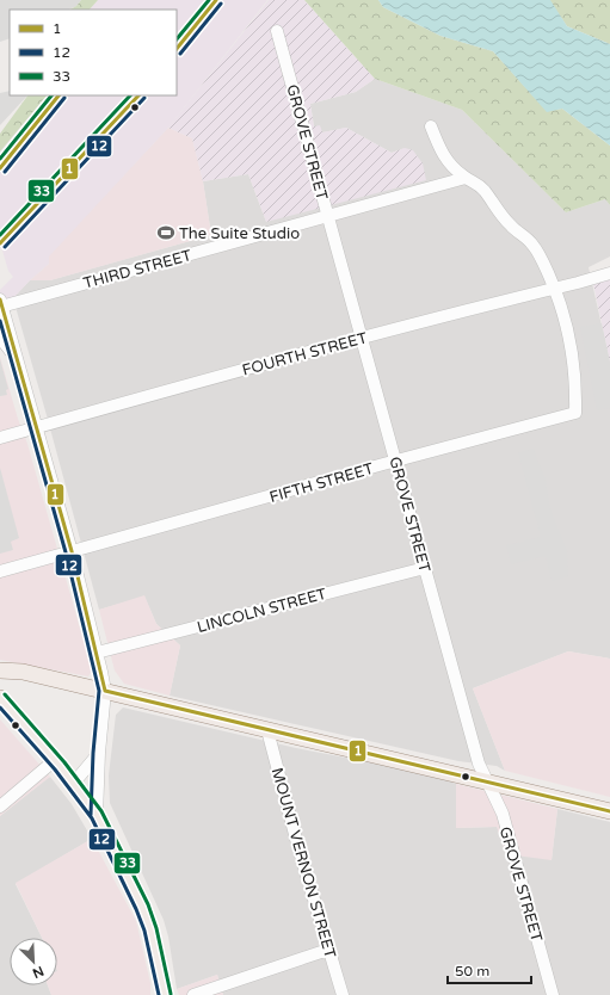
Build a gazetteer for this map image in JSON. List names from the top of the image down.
{
  "streets": {
    "street": [
      "GROVE STREET",
      "THIRD STREET",
      "FOURTH STREET",
      "FIFTH STREET",
      "LINCOLN STREET",
      "MOUNT VERNON STREET"
    ]
  },
  "crossings": [
    ["GROVE STREET", "THIRD STREET"],
    ["GROVE STREET", "FOURTH STREET"],
    ["GROVE STREET", "FIFTH STREET"],
    ["GROVE STREET", "LINCOLN STREET"],
    ["FOURTH STREET", "FIFTH STREET"]
  ],
  "places": {
    "sports": ["The Suite Studio"]
  },
  "lines": ["transit line 1", "transit line 33", "transit line 12"],
  "legend": ["1", "12", "33"],
  "scale_bar": "50 m",
  "north": "bottom right"
}
